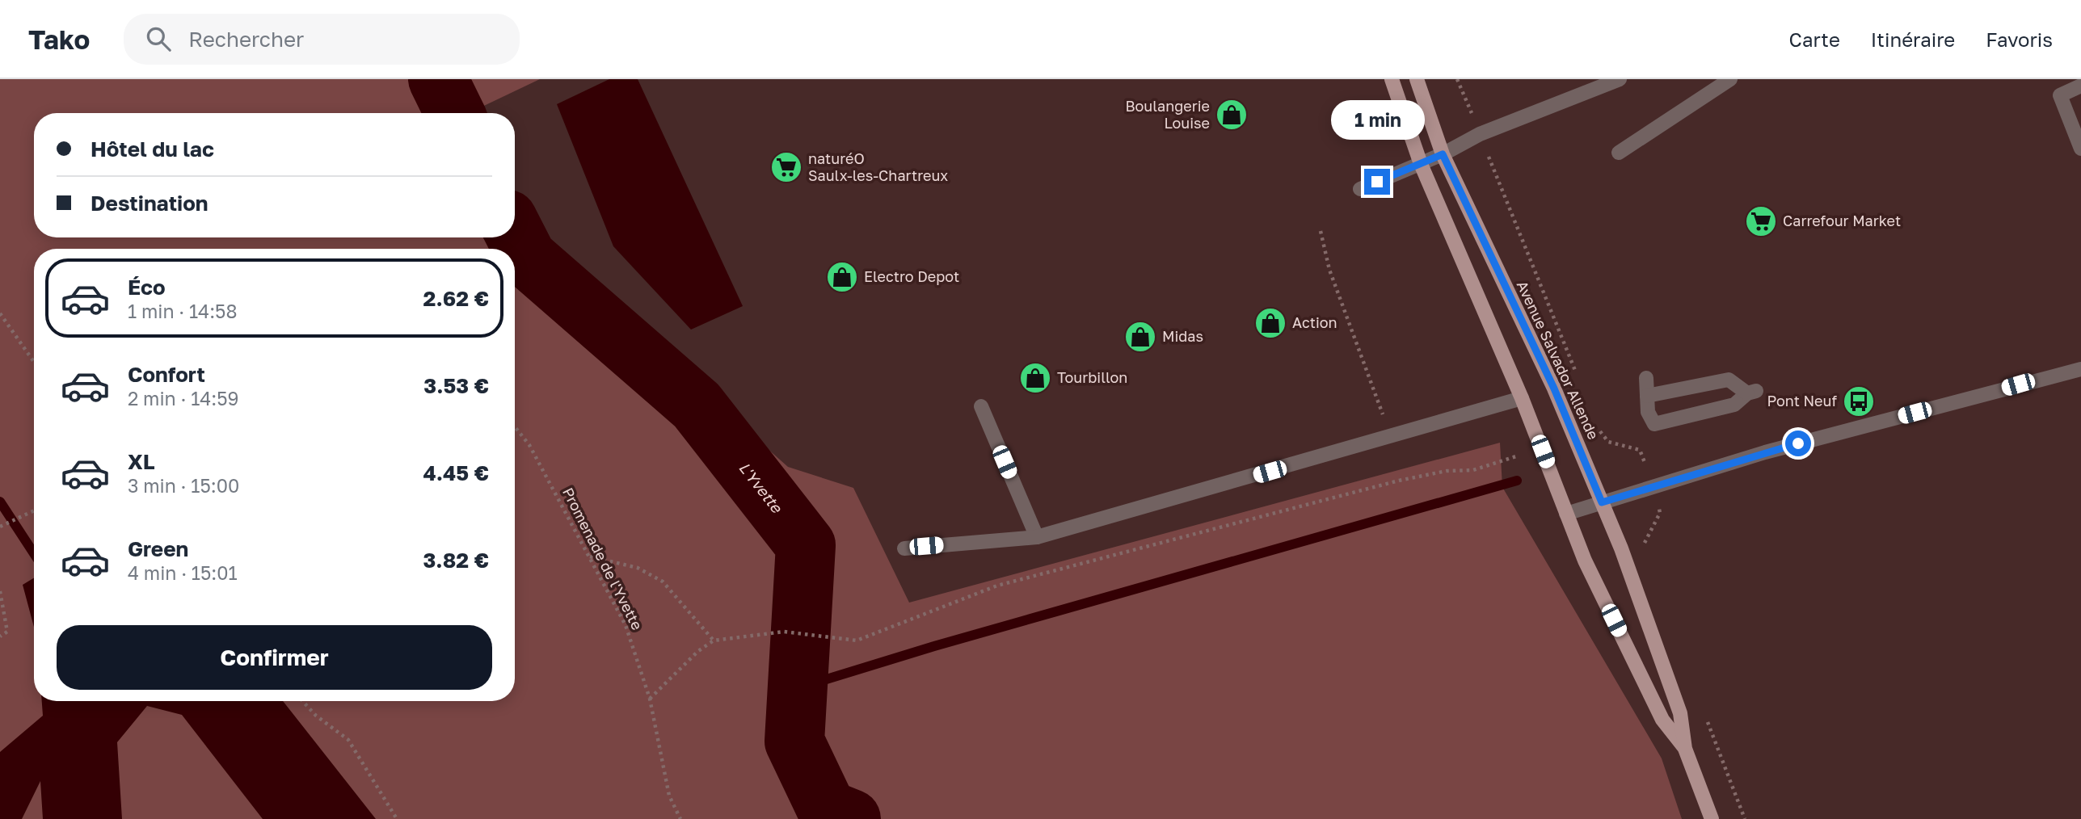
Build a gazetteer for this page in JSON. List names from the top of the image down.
{
  "streets": {
    "main road": ["Avenue Salvador Allende"],
    "path": ["Promenade de l'Yvette"]
  },
  "water": ["L'Yvette"],
  "places": {
    "shop": [
      "Boulangerie Louise",
      "Electro Depot",
      "Action",
      "Midas",
      "Tourbillon"
    ],
    "supermarket": ["naturéO Saulx-les-Chartreux", "Carrefour Market"],
    "bus stop": ["Pont Neuf"]
  },
  "page": {
    "header": "Tako",
    "search": "Rechercher",
    "nav": ["Carte", "Itinéraire", "Favoris"],
    "bubble": "1 min",
    "banner": ["Hôtel du lac", "Destination"],
    "list": [
      {
        "name": "Éco",
        "note": "1 min · 14:58",
        "value": "2.62 €"
      },
      {
        "name": "Confort",
        "note": "2 min · 14:59",
        "value": "3.53 €"
      },
      {
        "name": "XL",
        "note": "3 min · 15:00",
        "value": "4.45 €"
      },
      {
        "name": "Green",
        "note": "4 min · 15:01",
        "value": "3.82 €"
      }
    ],
    "buttons": "Confirmer"
  }
}
